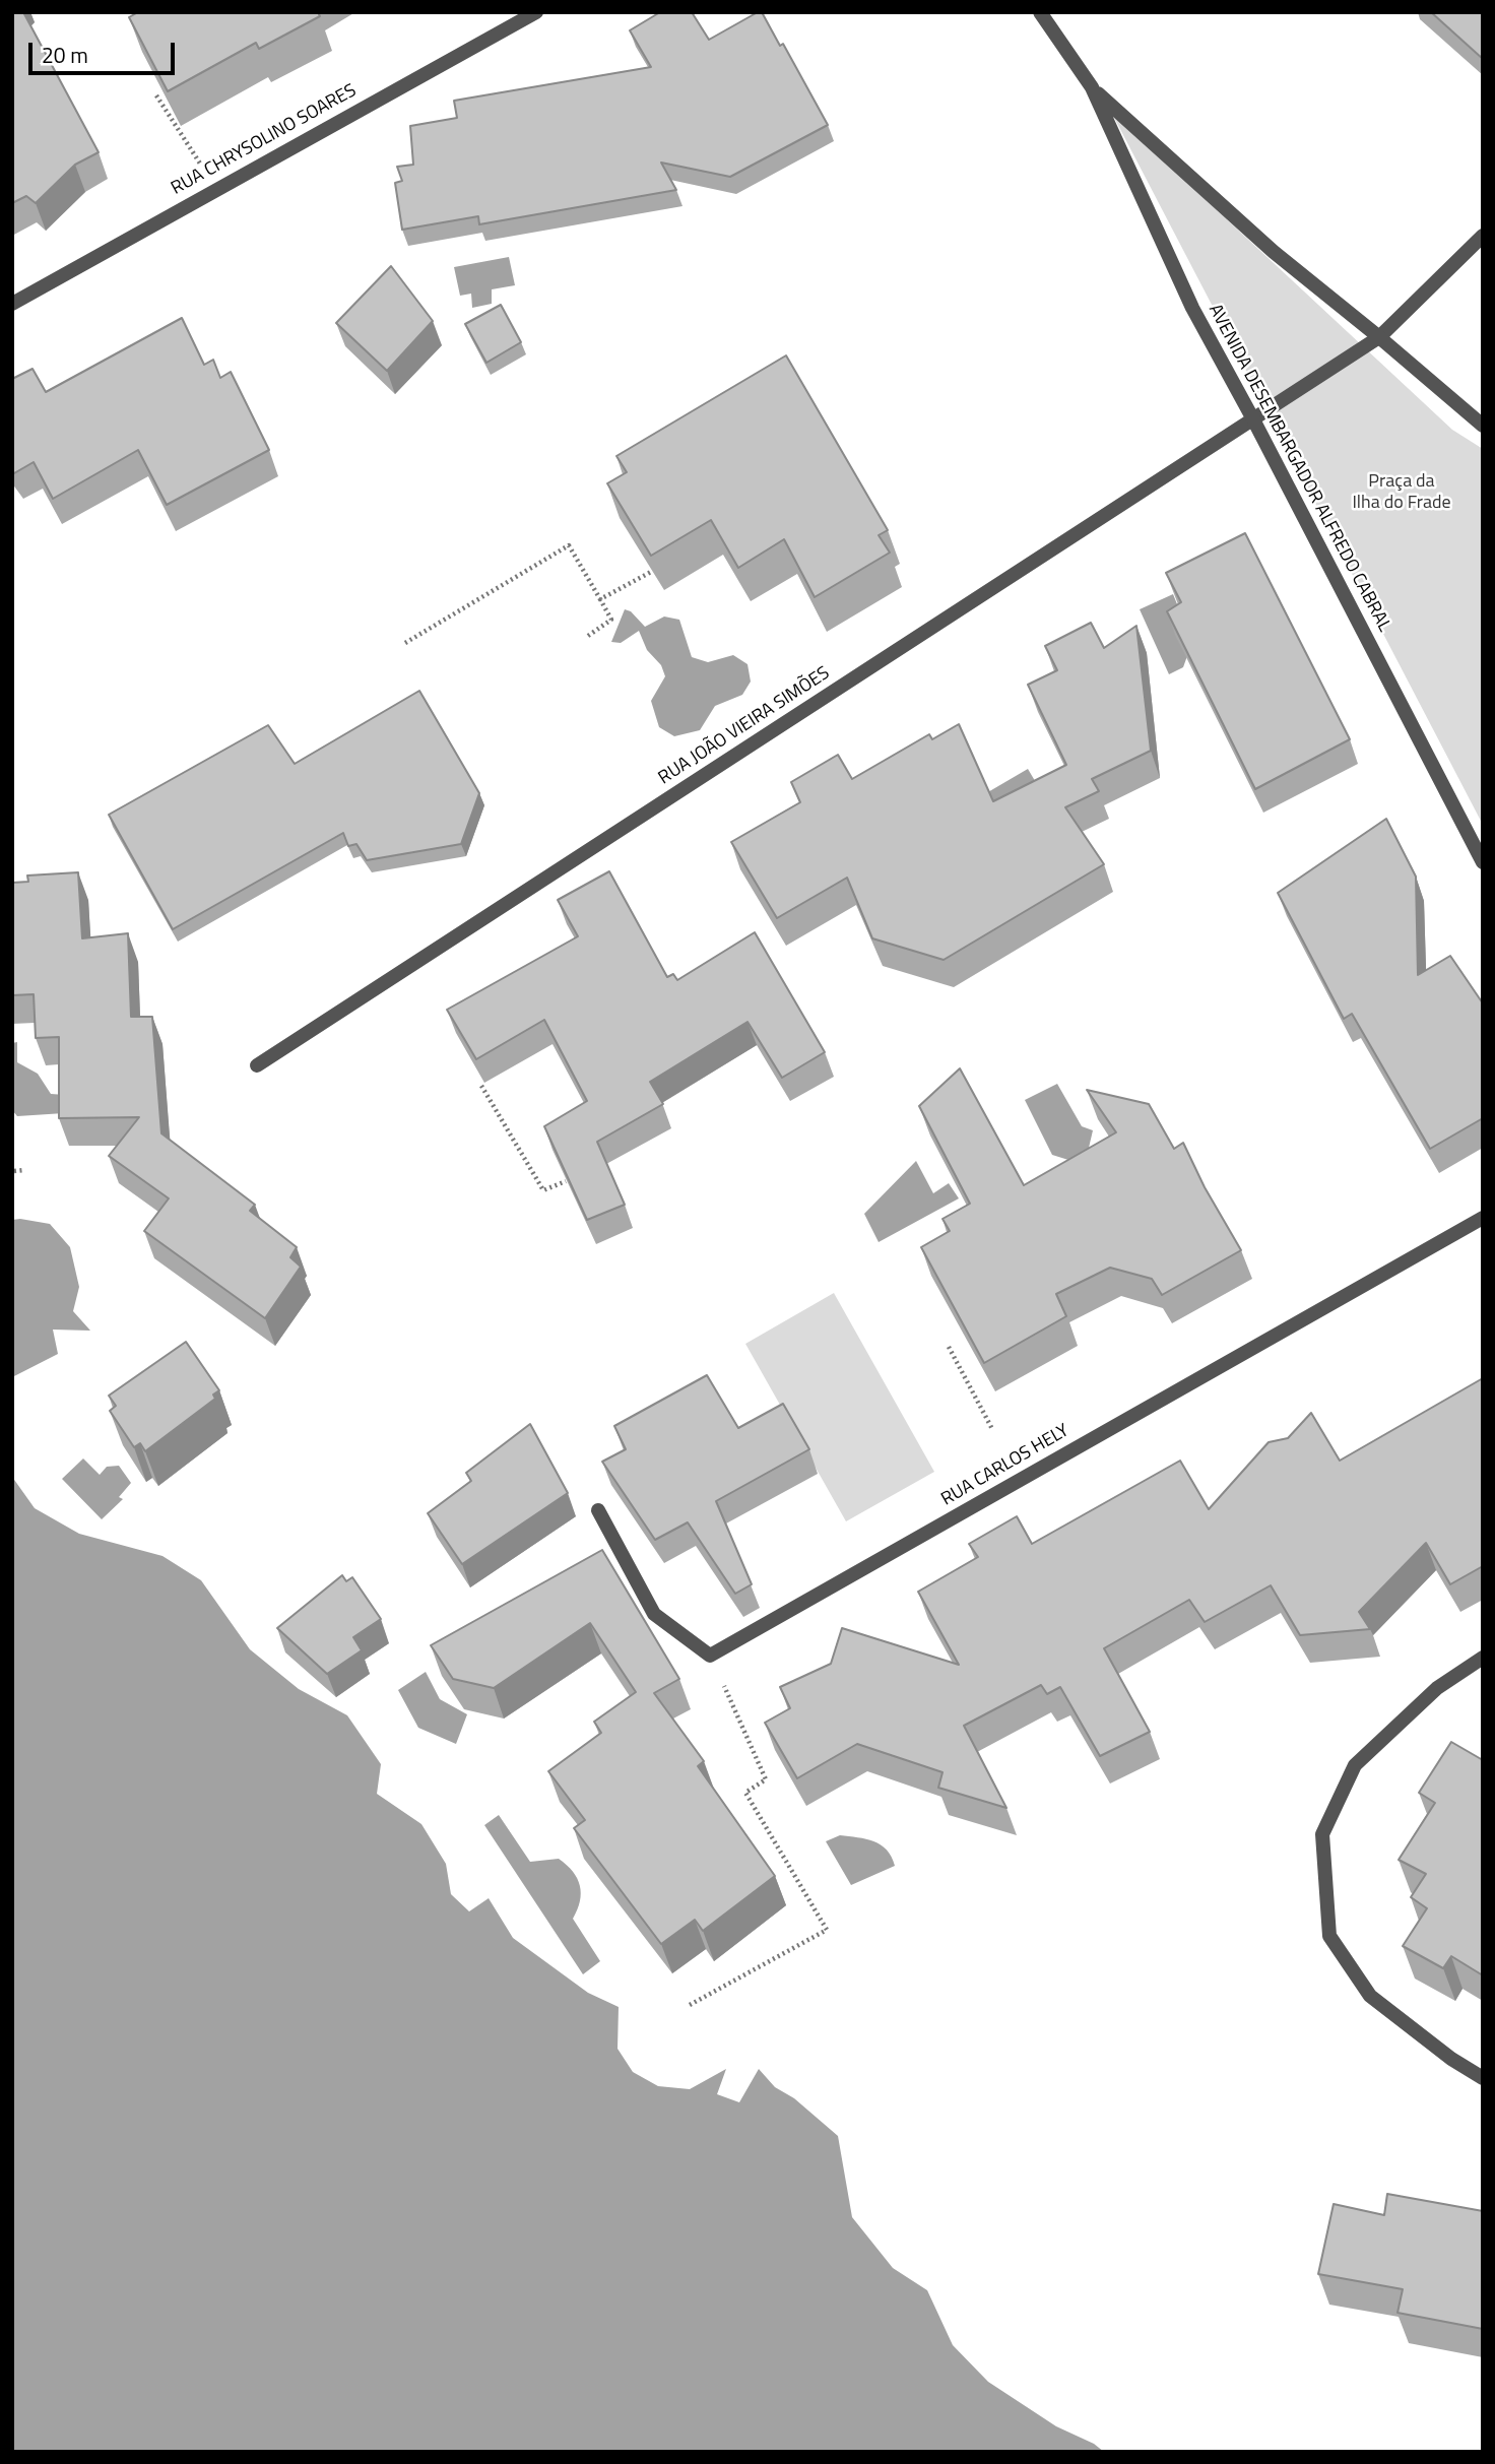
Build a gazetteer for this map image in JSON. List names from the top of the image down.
{
  "streets": {
    "street": [
      "RUA CHRYSOLINO SOARES",
      "AVENIDA DESEMBARGADOR ALFREDO CABRAL",
      "RUA JOÃO VIEIRA SIMÕES",
      "RUA CARLOS HELY"
    ]
  },
  "crossings": [
    ["AVENIDA DESEMBARGADOR ALFREDO CABRAL", "RUA JOÃO VIEIRA SIMÕES"]
  ],
  "parks": ["Praça da Ilha do Frade"],
  "scale_bar": "20 m"
}
